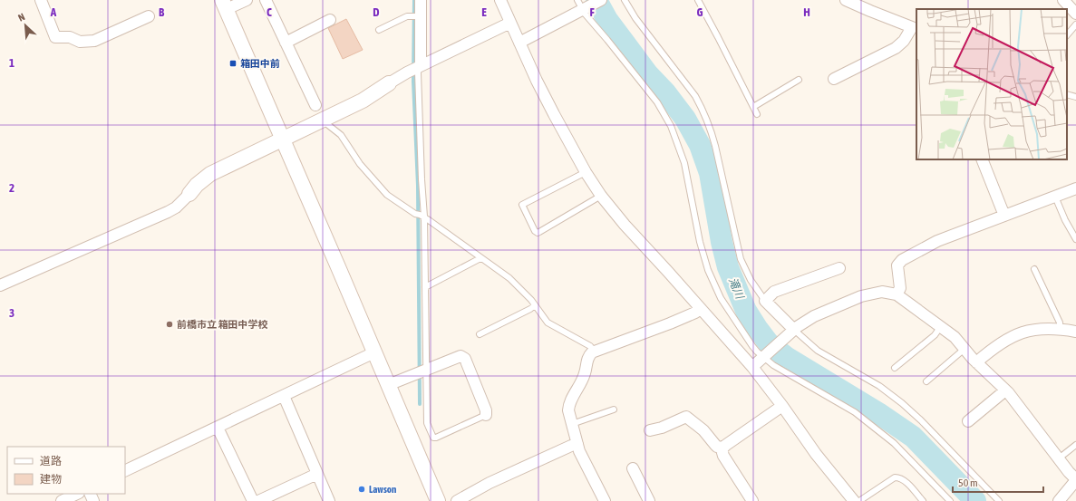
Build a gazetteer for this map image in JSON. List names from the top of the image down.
{
  "water": ["滝川"],
  "places": {
    "transit": ["箱田中前"],
    "other": ["前橋市立 箱田中学校", "Lawson"]
  },
  "legend": ["道路", "建物"],
  "scale_bar": "50 m",
  "north": "top left",
  "grid": {
    "columns": [
      "A",
      "B",
      "C",
      "D",
      "E",
      "F",
      "G",
      "H"
    ],
    "rows": ["1", "2", "3"]
  }
}
